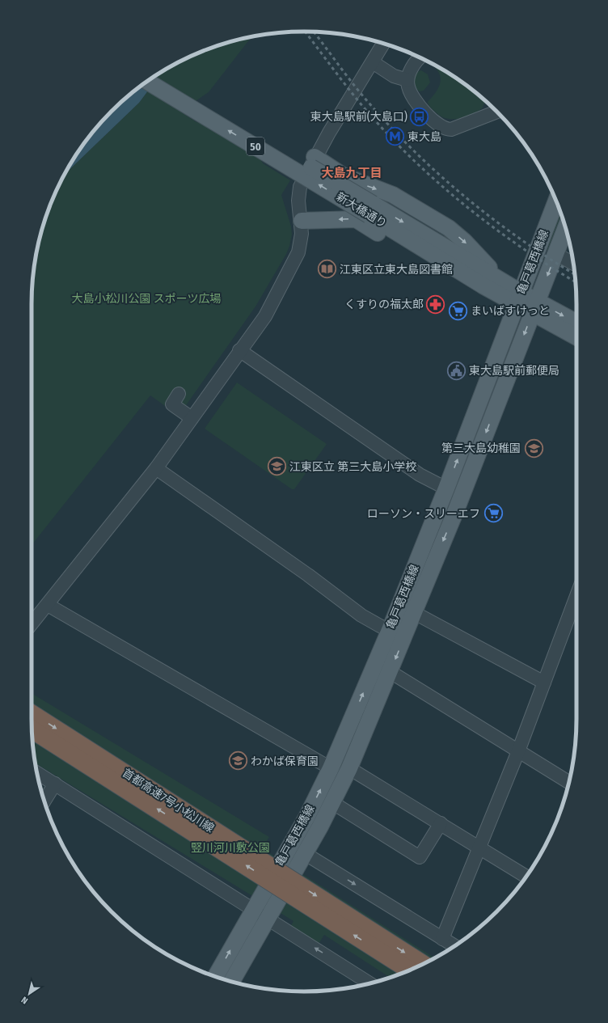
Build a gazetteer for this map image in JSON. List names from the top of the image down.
{
  "streets": {
    "highway": ["首都高速7号小松川線"],
    "main road": ["50", "新大橋通り", "亀戸葛西橋線"]
  },
  "crossings": [
    ["新大橋通り", "亀戸葛西橋線"]
  ],
  "districts": ["大島九丁目"],
  "parks": ["大島小松川公園 スポーツ広場", "竪川河川敷公園"],
  "places": {
    "bus stop": ["東大島駅前(大島口)"],
    "metro station": ["東大島"],
    "library": ["江東区立東大島図書館"],
    "pharmacy": ["くすりの福太郎"],
    "supermarket": ["まいばすけっと", "ローソン・スリーエフ"],
    "public building": ["東大島駅前郵便局"],
    "school or university": ["第三大島幼稚園", "江東区立 第三大島小学校", "わかば保育園"]
  },
  "north": "bottom left"
}
